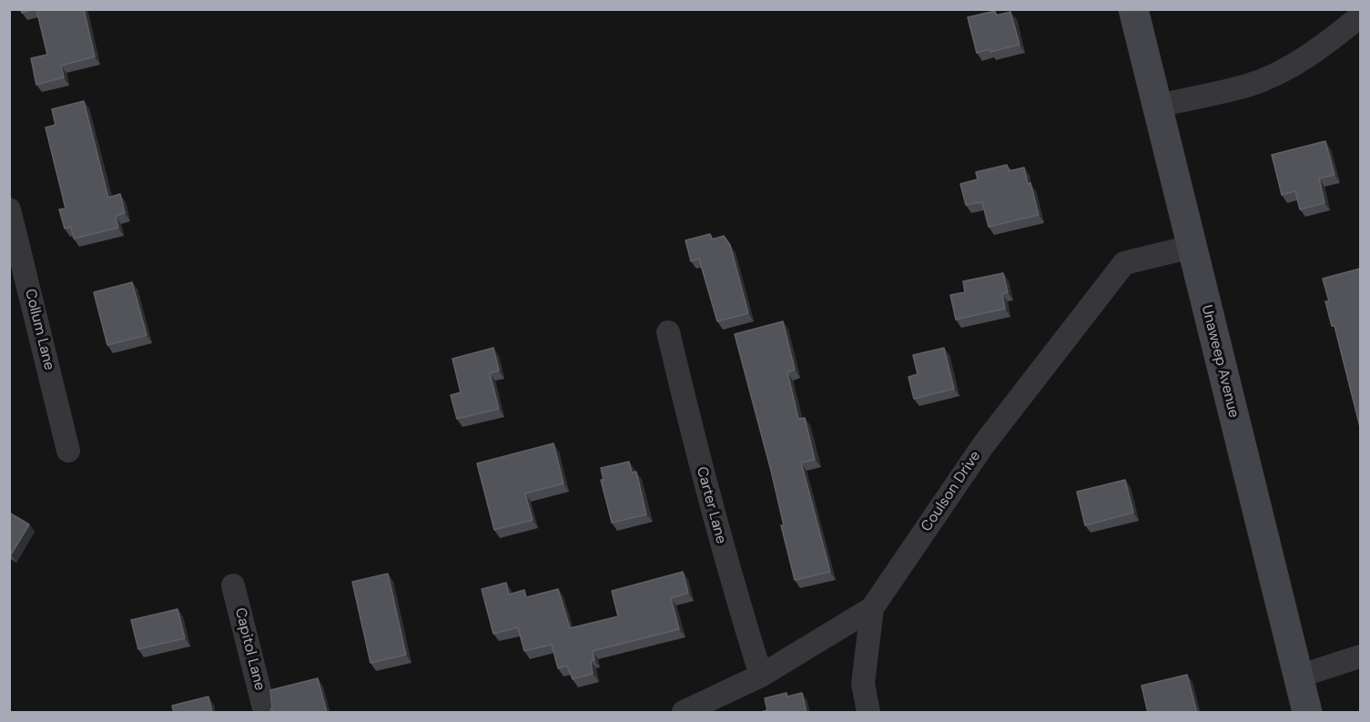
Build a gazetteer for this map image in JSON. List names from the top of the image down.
{
  "streets": {
    "main road": ["Unaweep Avenue"],
    "street": [
      "Collum Lane",
      "Coulson Drive",
      "Carter Lane",
      "Capitol Lane"
    ]
  },
  "crossings": [
    ["Unaweep Avenue", "Coulson Drive"],
    ["Coulson Drive", "Carter Lane"]
  ]
}
